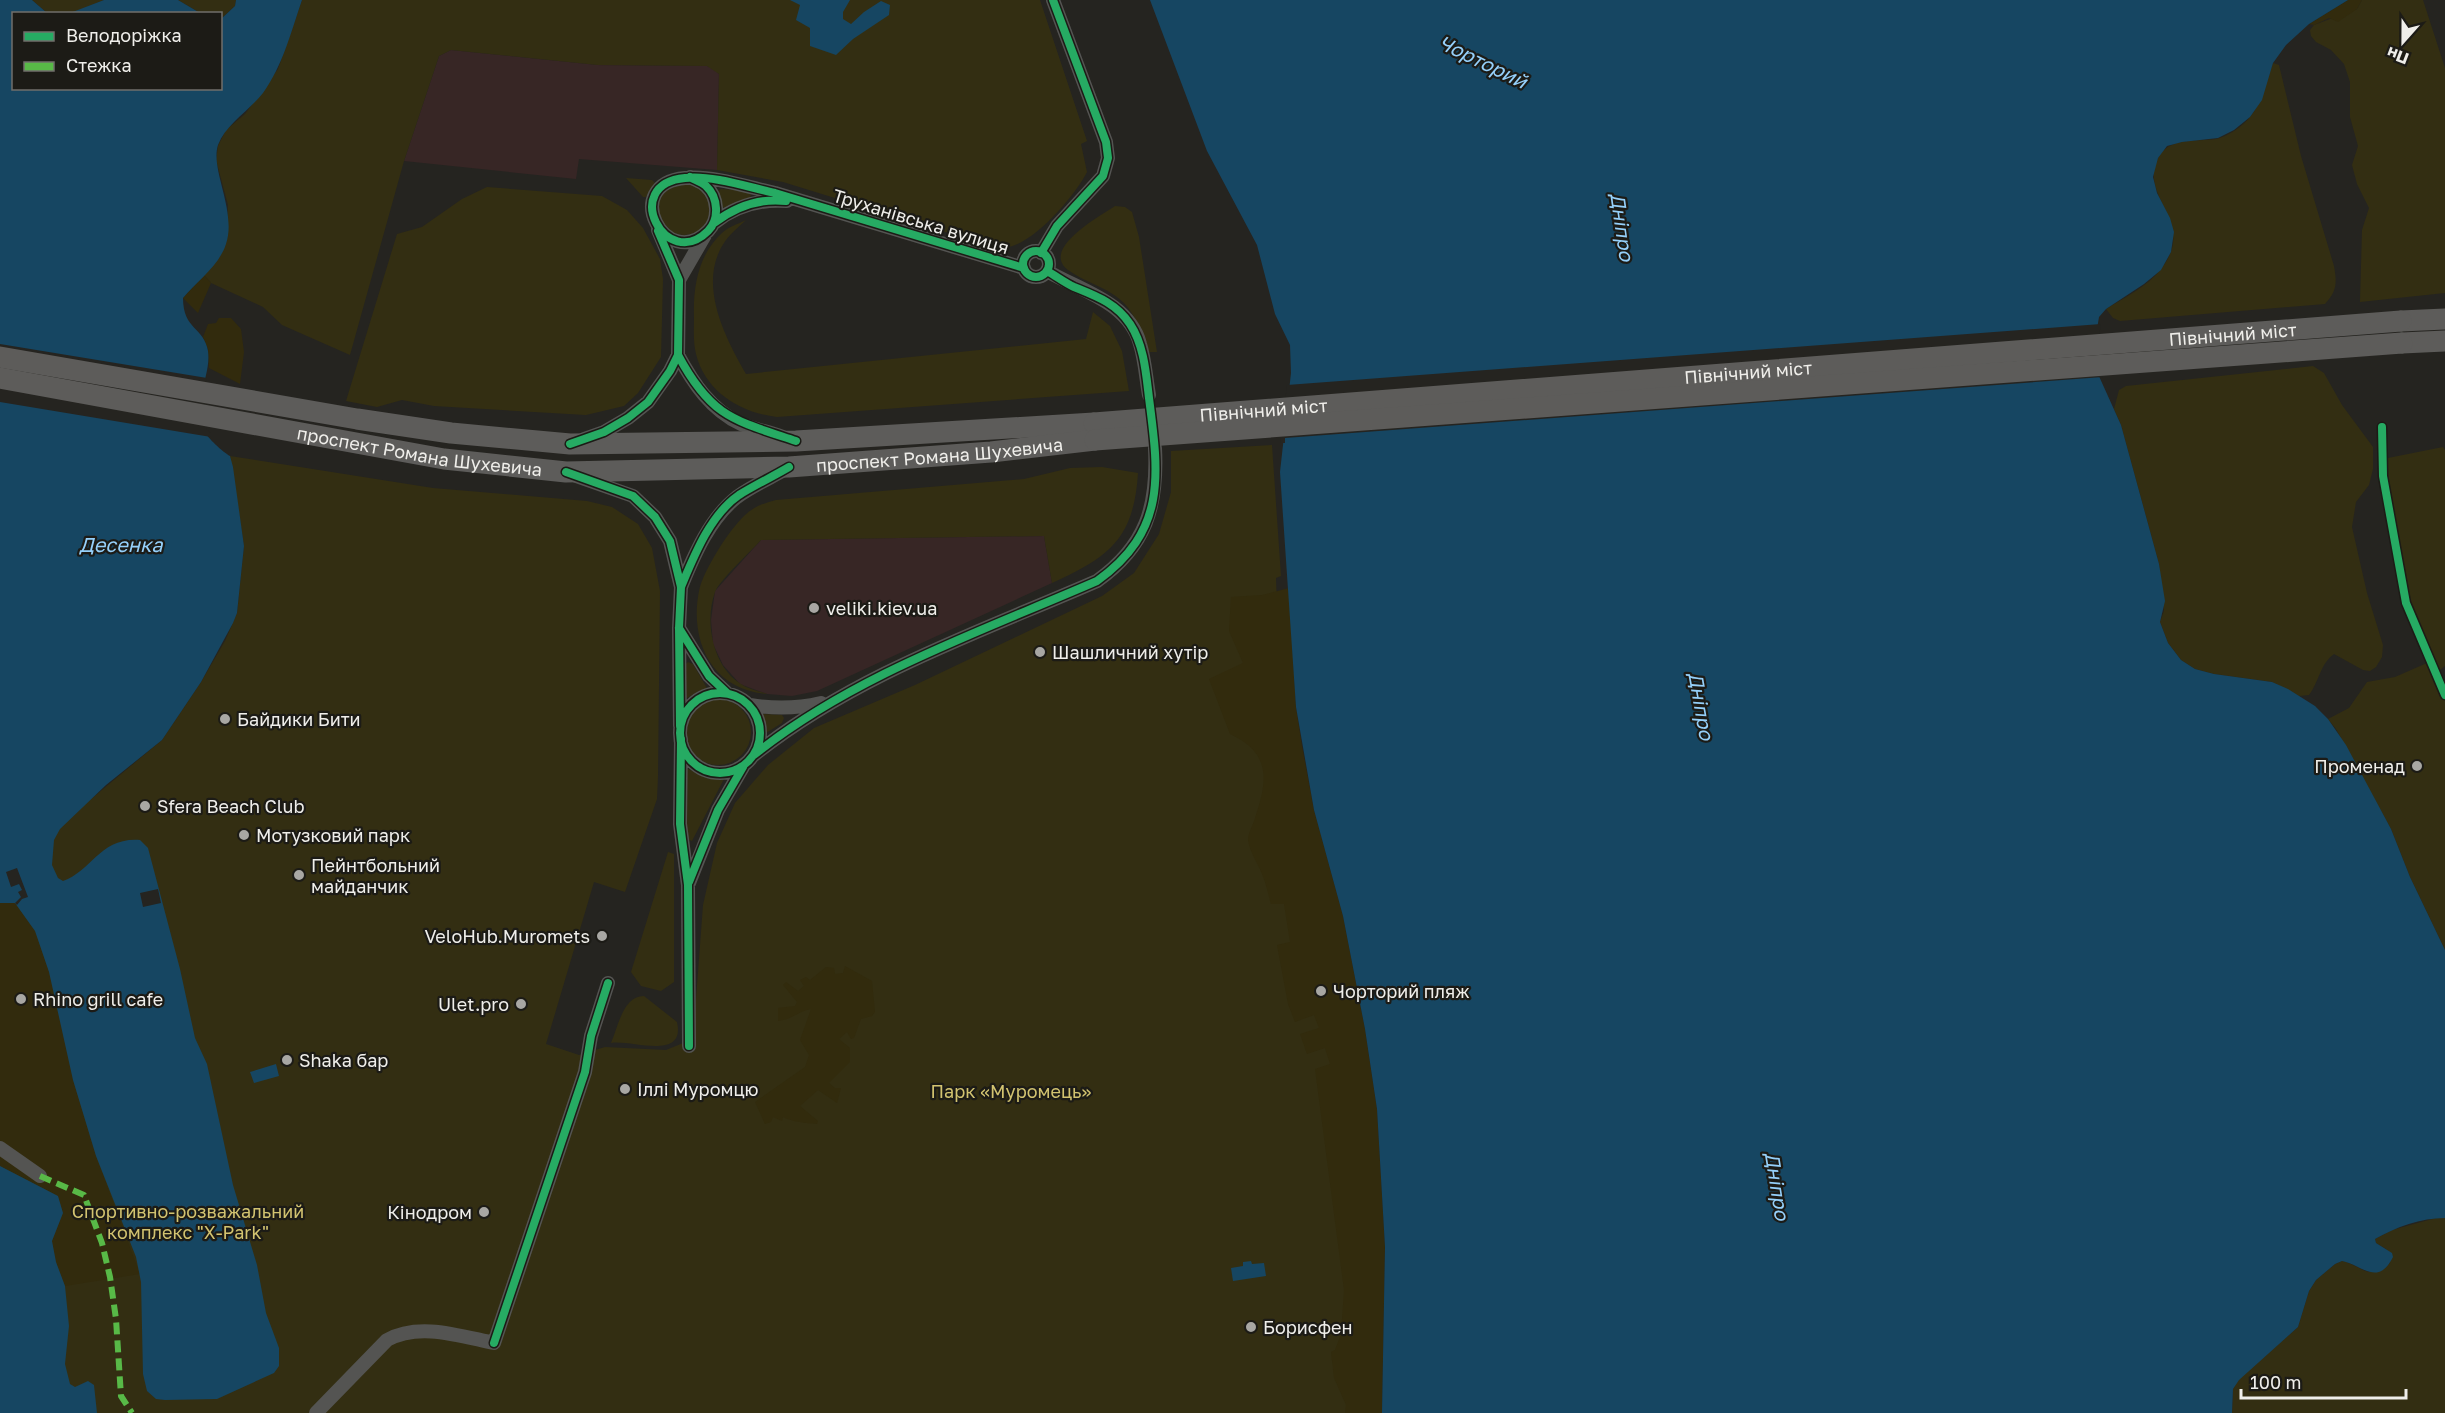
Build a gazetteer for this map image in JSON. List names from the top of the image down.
{
  "streets": {
    "main road": ["Північний міст", "проспект Романа Шухевича"],
    "street": ["Труханівська вулиця"]
  },
  "crossings": [
    ["Труханівська вулиця", "проспект Романа Шухевича"],
    ["Північний міст", "проспект Романа Шухевича"]
  ],
  "water": ["Чорторий", "Дніпро", "Десенка"],
  "parks": ["Парк «Муромець»", "Спортивно-розважальний комплекс \"Х-Park\""],
  "places": [
    "veliki.kiev.ua",
    "Шашличний хутір",
    "Байдики Бити",
    "Променад",
    "Sfera Beach Club",
    "Мотузковий парк",
    "Пейнтбольний майданчик",
    "VeloHub.Muromets",
    "Чорторий пляж",
    "Rhino grill cafe",
    "Ulet.pro",
    "Shaka бар",
    "Іллі Муромцю",
    "Кінодром",
    "Борисфен"
  ],
  "legend": ["Велодоріжка", "Стежка"],
  "scale_bar": "100 m",
  "north": "bottom"
}
